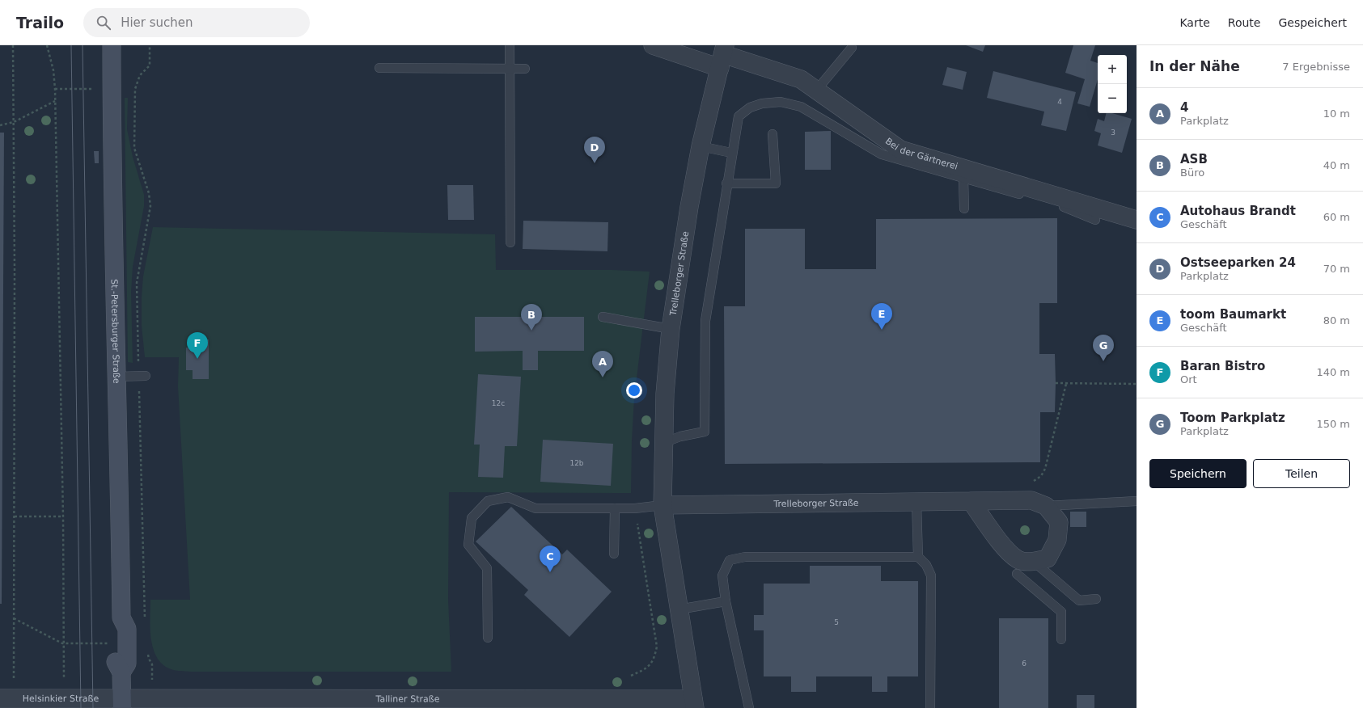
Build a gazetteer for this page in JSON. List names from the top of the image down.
{
  "streets": {
    "main road": ["St.-Petersburger Straße"],
    "street": [
      "Bei der Gärtnerei",
      "Trelleborger Straße",
      "Helsinkier Straße",
      "Talliner Straße"
    ]
  },
  "crossings": [
    ["Bei der Gärtnerei", "Trelleborger Straße"],
    ["Trelleborger Straße", "Talliner Straße"],
    ["St.-Petersburger Straße", "Helsinkier Straße"],
    ["St.-Petersburger Straße", "Talliner Straße"],
    ["Helsinkier Straße", "Talliner Straße"]
  ],
  "house_numbers": [
    "4",
    "3",
    "12c",
    "12b",
    "5",
    "6"
  ],
  "page": {
    "header": "Trailo",
    "search": "Hier suchen",
    "nav": ["Karte", "Route", "Gespeichert"],
    "heading": ["In der Nähe", "7 Ergebnisse"],
    "map_buttons": ["+", "−"],
    "list": [
      {
        "mark": "A",
        "name": "4",
        "note": "Parkplatz",
        "value": "10 m"
      },
      {
        "mark": "B",
        "name": "ASB",
        "note": "Büro",
        "value": "40 m"
      },
      {
        "mark": "C",
        "name": "Autohaus Brandt",
        "note": "Geschäft",
        "value": "60 m"
      },
      {
        "mark": "D",
        "name": "Ostseeparken 24",
        "note": "Parkplatz",
        "value": "70 m"
      },
      {
        "mark": "E",
        "name": "toom Baumarkt",
        "note": "Geschäft",
        "value": "80 m"
      },
      {
        "mark": "F",
        "name": "Baran Bistro",
        "note": "Ort",
        "value": "140 m"
      },
      {
        "mark": "G",
        "name": "Toom Parkplatz",
        "note": "Parkplatz",
        "value": "150 m"
      }
    ],
    "pins": [
      "D",
      "E",
      "B",
      "F",
      "G",
      "A",
      "C"
    ],
    "buttons": ["Speichern", "Teilen"]
  }
}
